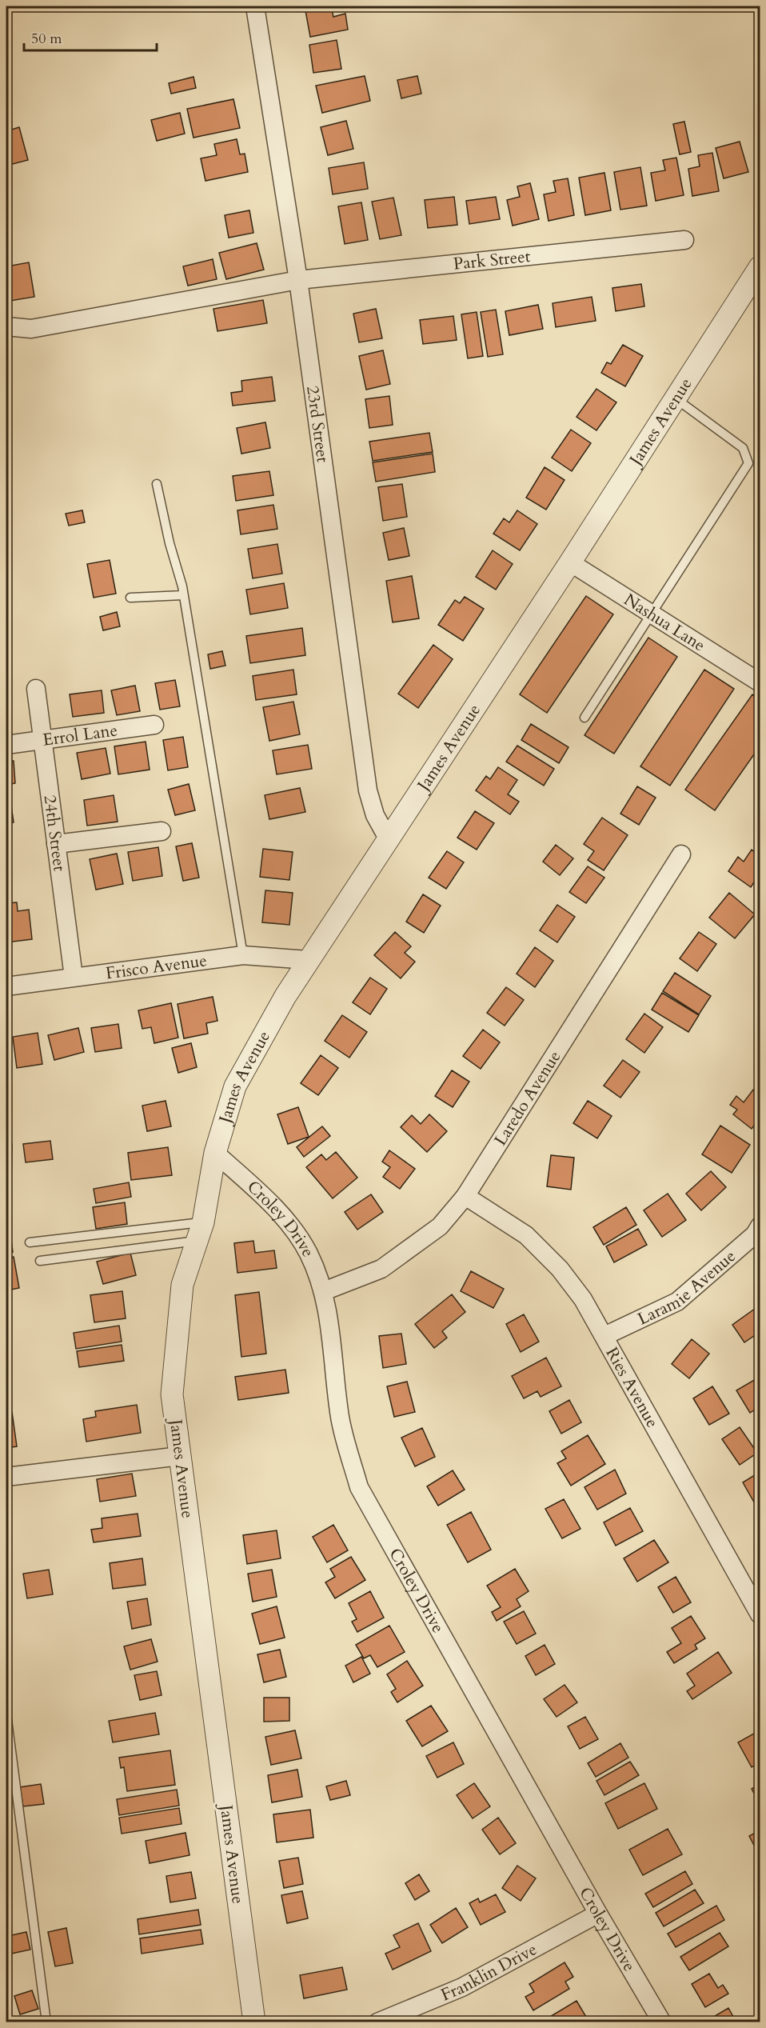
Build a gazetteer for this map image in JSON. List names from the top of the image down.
{
  "streets": {
    "street": [
      "Park Street",
      "James Avenue",
      "23rd Street",
      "Nashua Lane",
      "Errol Lane",
      "24th Street",
      "Frisco Avenue",
      "Laredo Avenue",
      "Croley Drive",
      "Laramie Avenue",
      "Ries Avenue",
      "Franklin Drive"
    ]
  },
  "crossings": [
    ["Park Street", "23rd Street"],
    ["James Avenue", "23rd Street"],
    ["James Avenue", "Nashua Lane"],
    ["James Avenue", "Frisco Avenue"],
    ["James Avenue", "Croley Drive"],
    ["Errol Lane", "24th Street"],
    ["24th Street", "Frisco Avenue"],
    ["Laredo Avenue", "Croley Drive"],
    ["Laredo Avenue", "Ries Avenue"],
    ["Croley Drive", "Franklin Drive"],
    ["Laramie Avenue", "Ries Avenue"]
  ],
  "scale_bar": "50 m"
}
